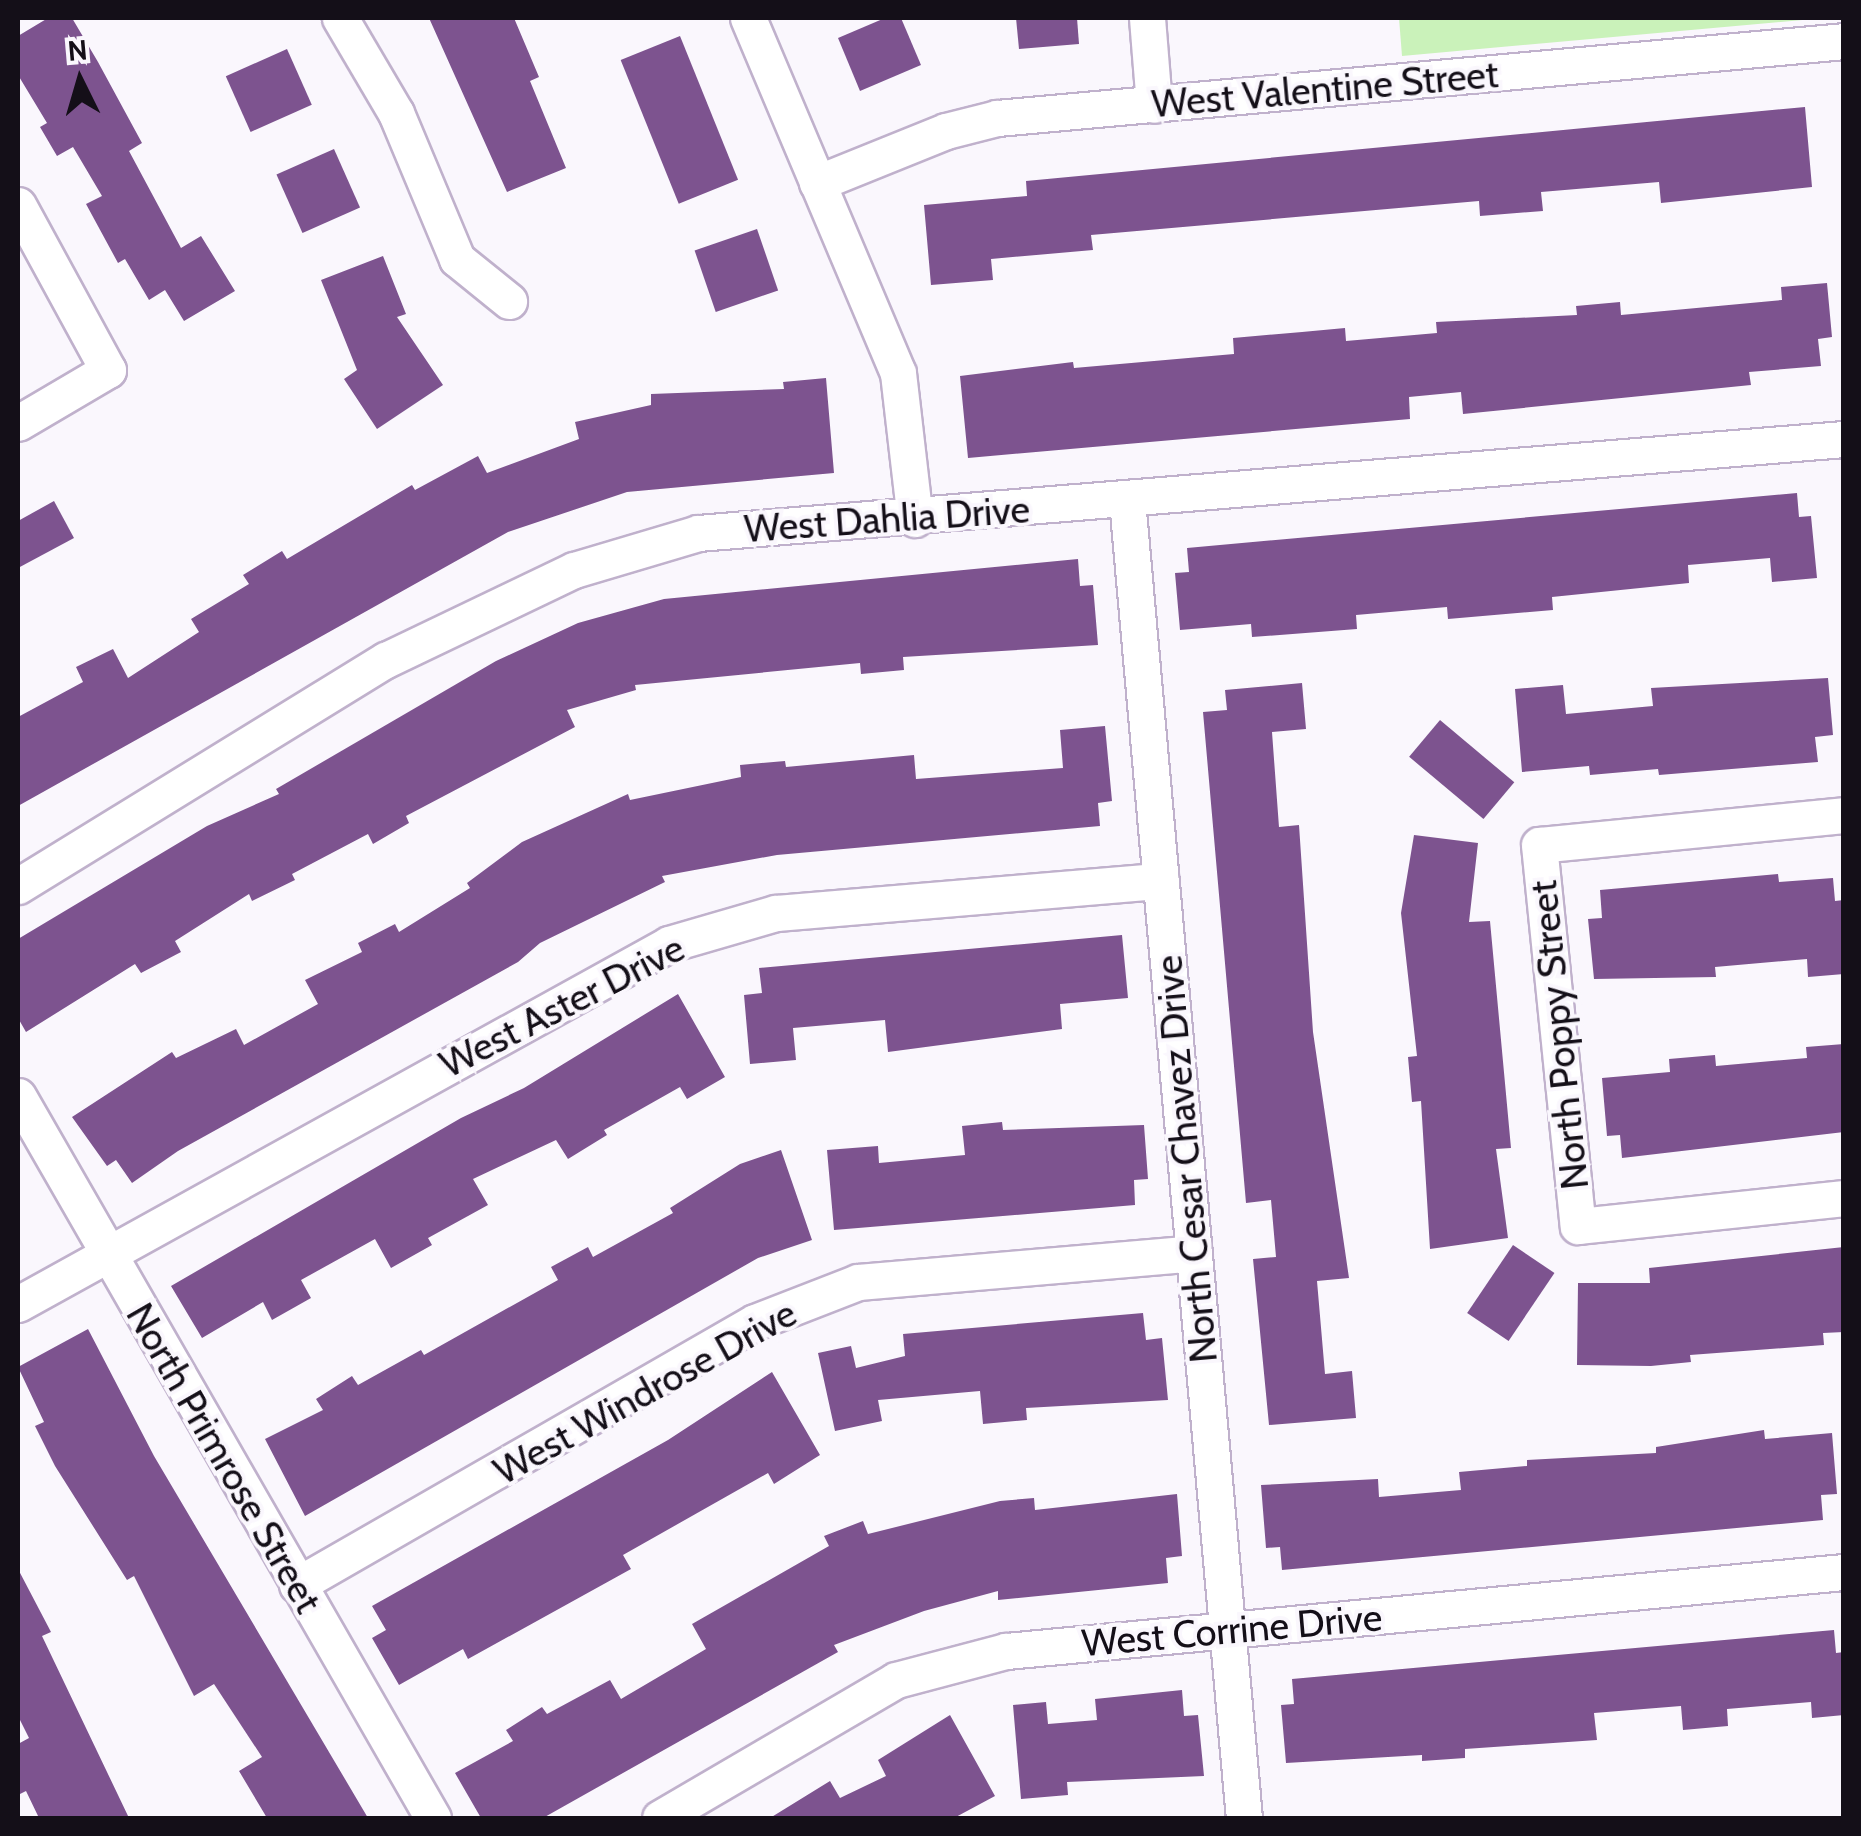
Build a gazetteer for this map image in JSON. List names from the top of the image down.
{
  "streets": {
    "street": [
      "West Valentine Street",
      "West Dahlia Drive",
      "West Aster Drive",
      "North Poppy Street",
      "North Cesar Chavez Drive",
      "West Windrose Drive",
      "North Primrose Street",
      "West Corrine Drive"
    ]
  },
  "crossings": [
    ["West Dahlia Drive", "North Cesar Chavez Drive"],
    ["West Aster Drive", "North Cesar Chavez Drive"],
    ["West Aster Drive", "North Primrose Street"],
    ["North Cesar Chavez Drive", "West Windrose Drive"],
    ["North Cesar Chavez Drive", "West Corrine Drive"],
    ["West Windrose Drive", "North Primrose Street"]
  ],
  "north": "top"
}
